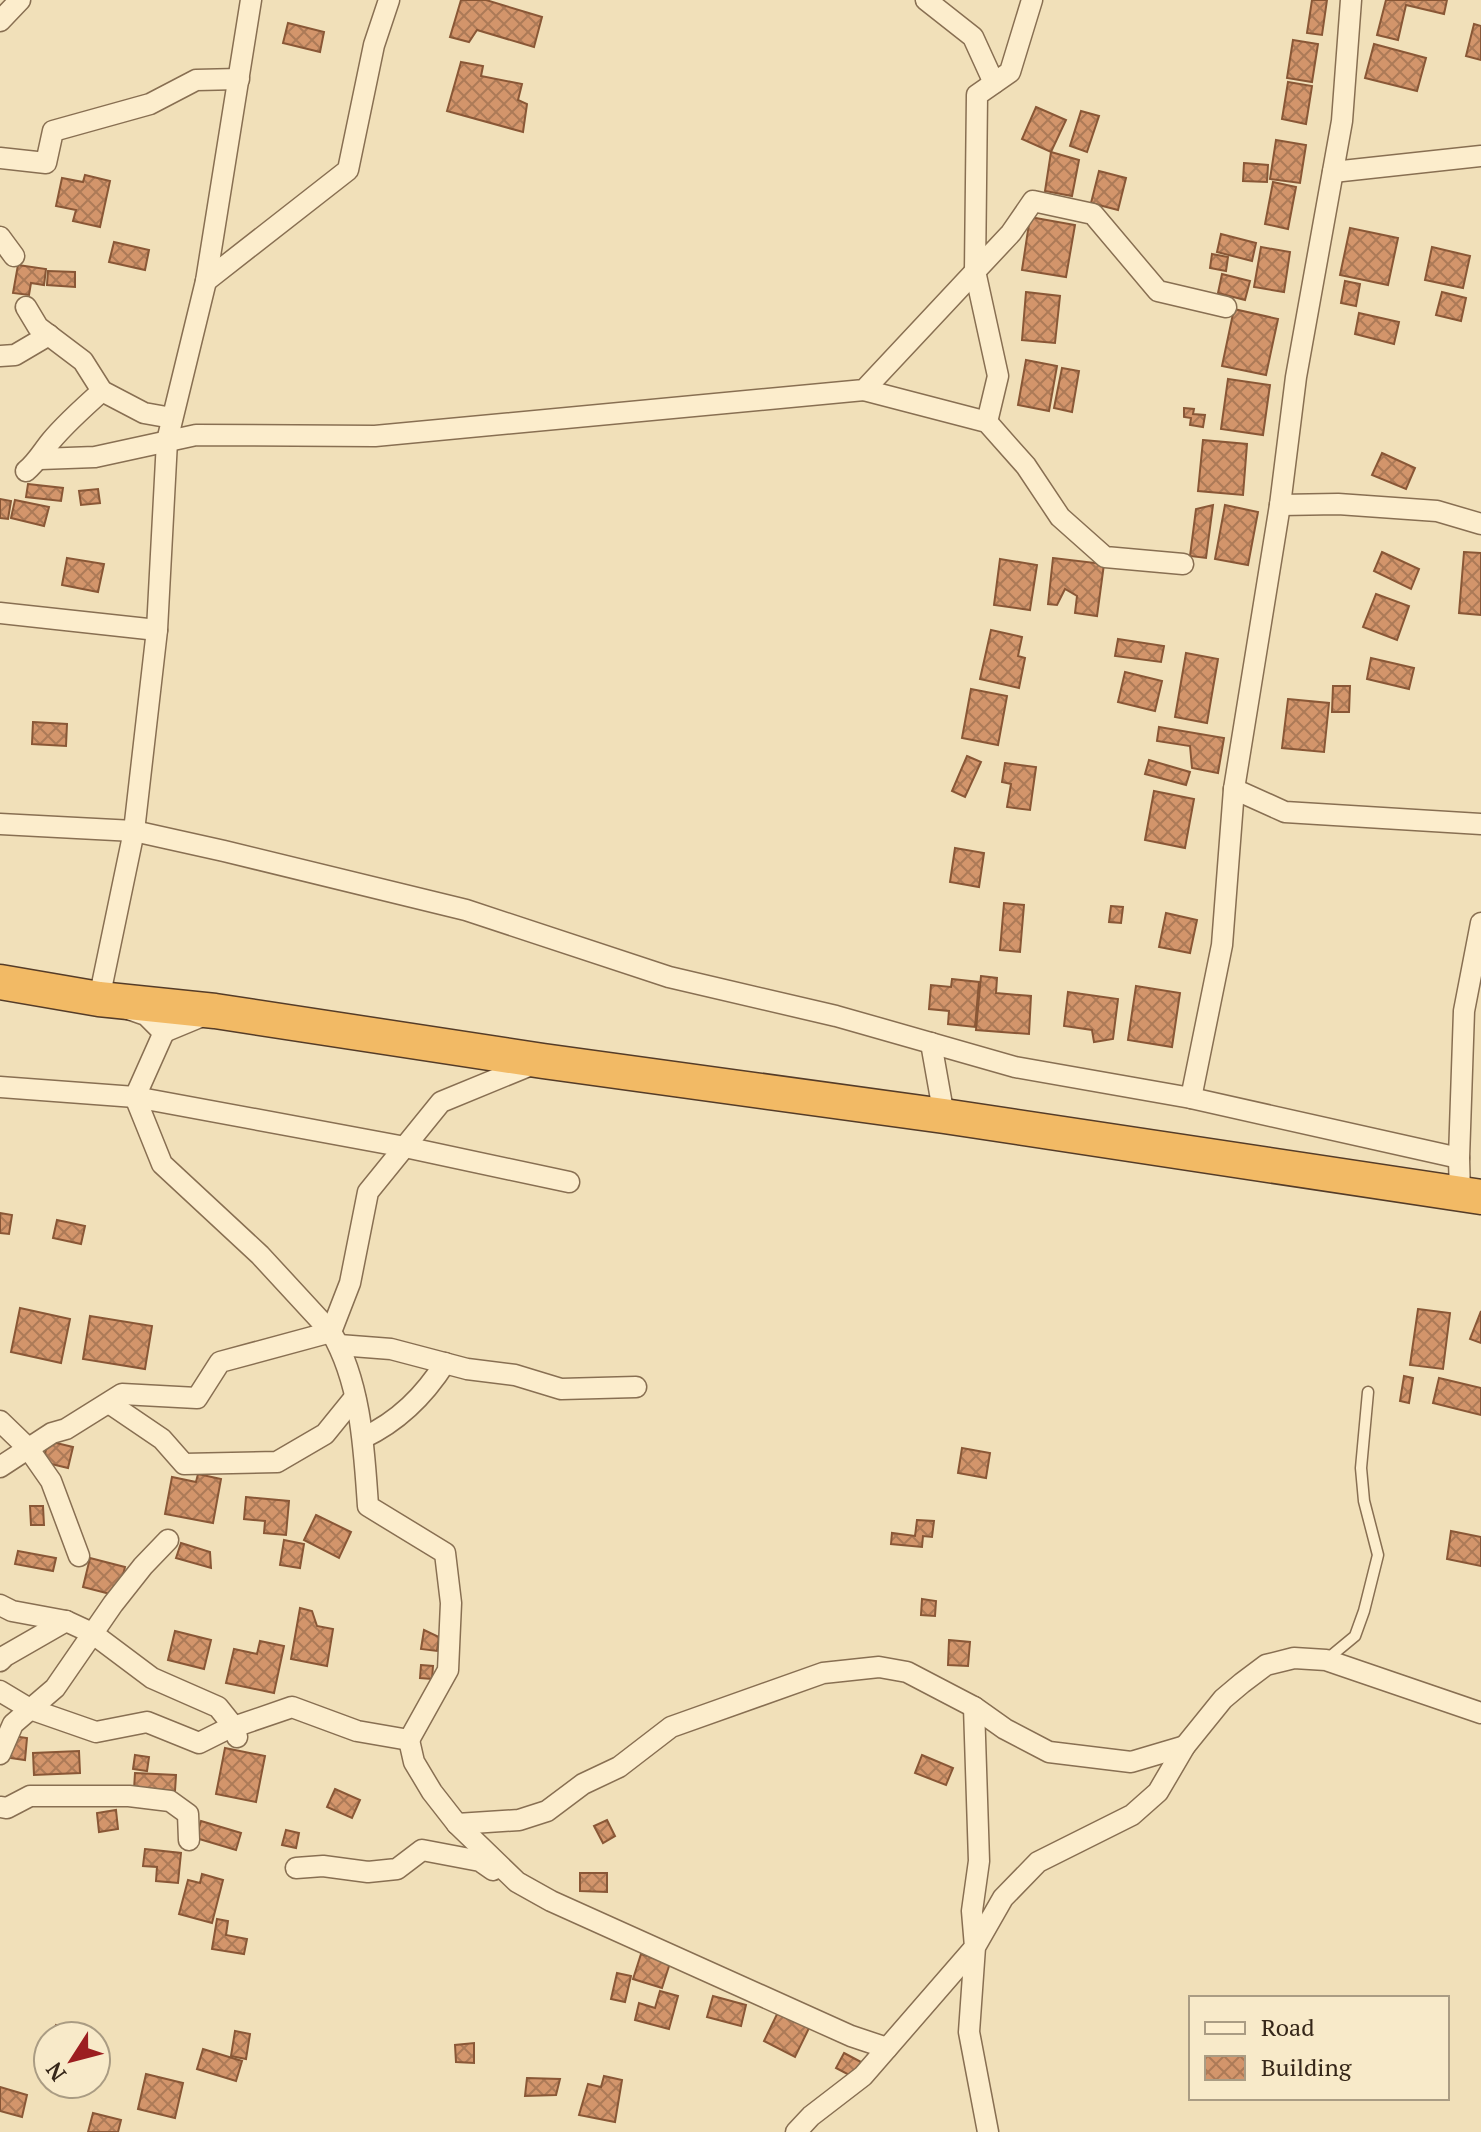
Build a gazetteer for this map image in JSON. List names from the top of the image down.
{
  "legend": ["Road", "Building"],
  "north": "bottom left"
}
